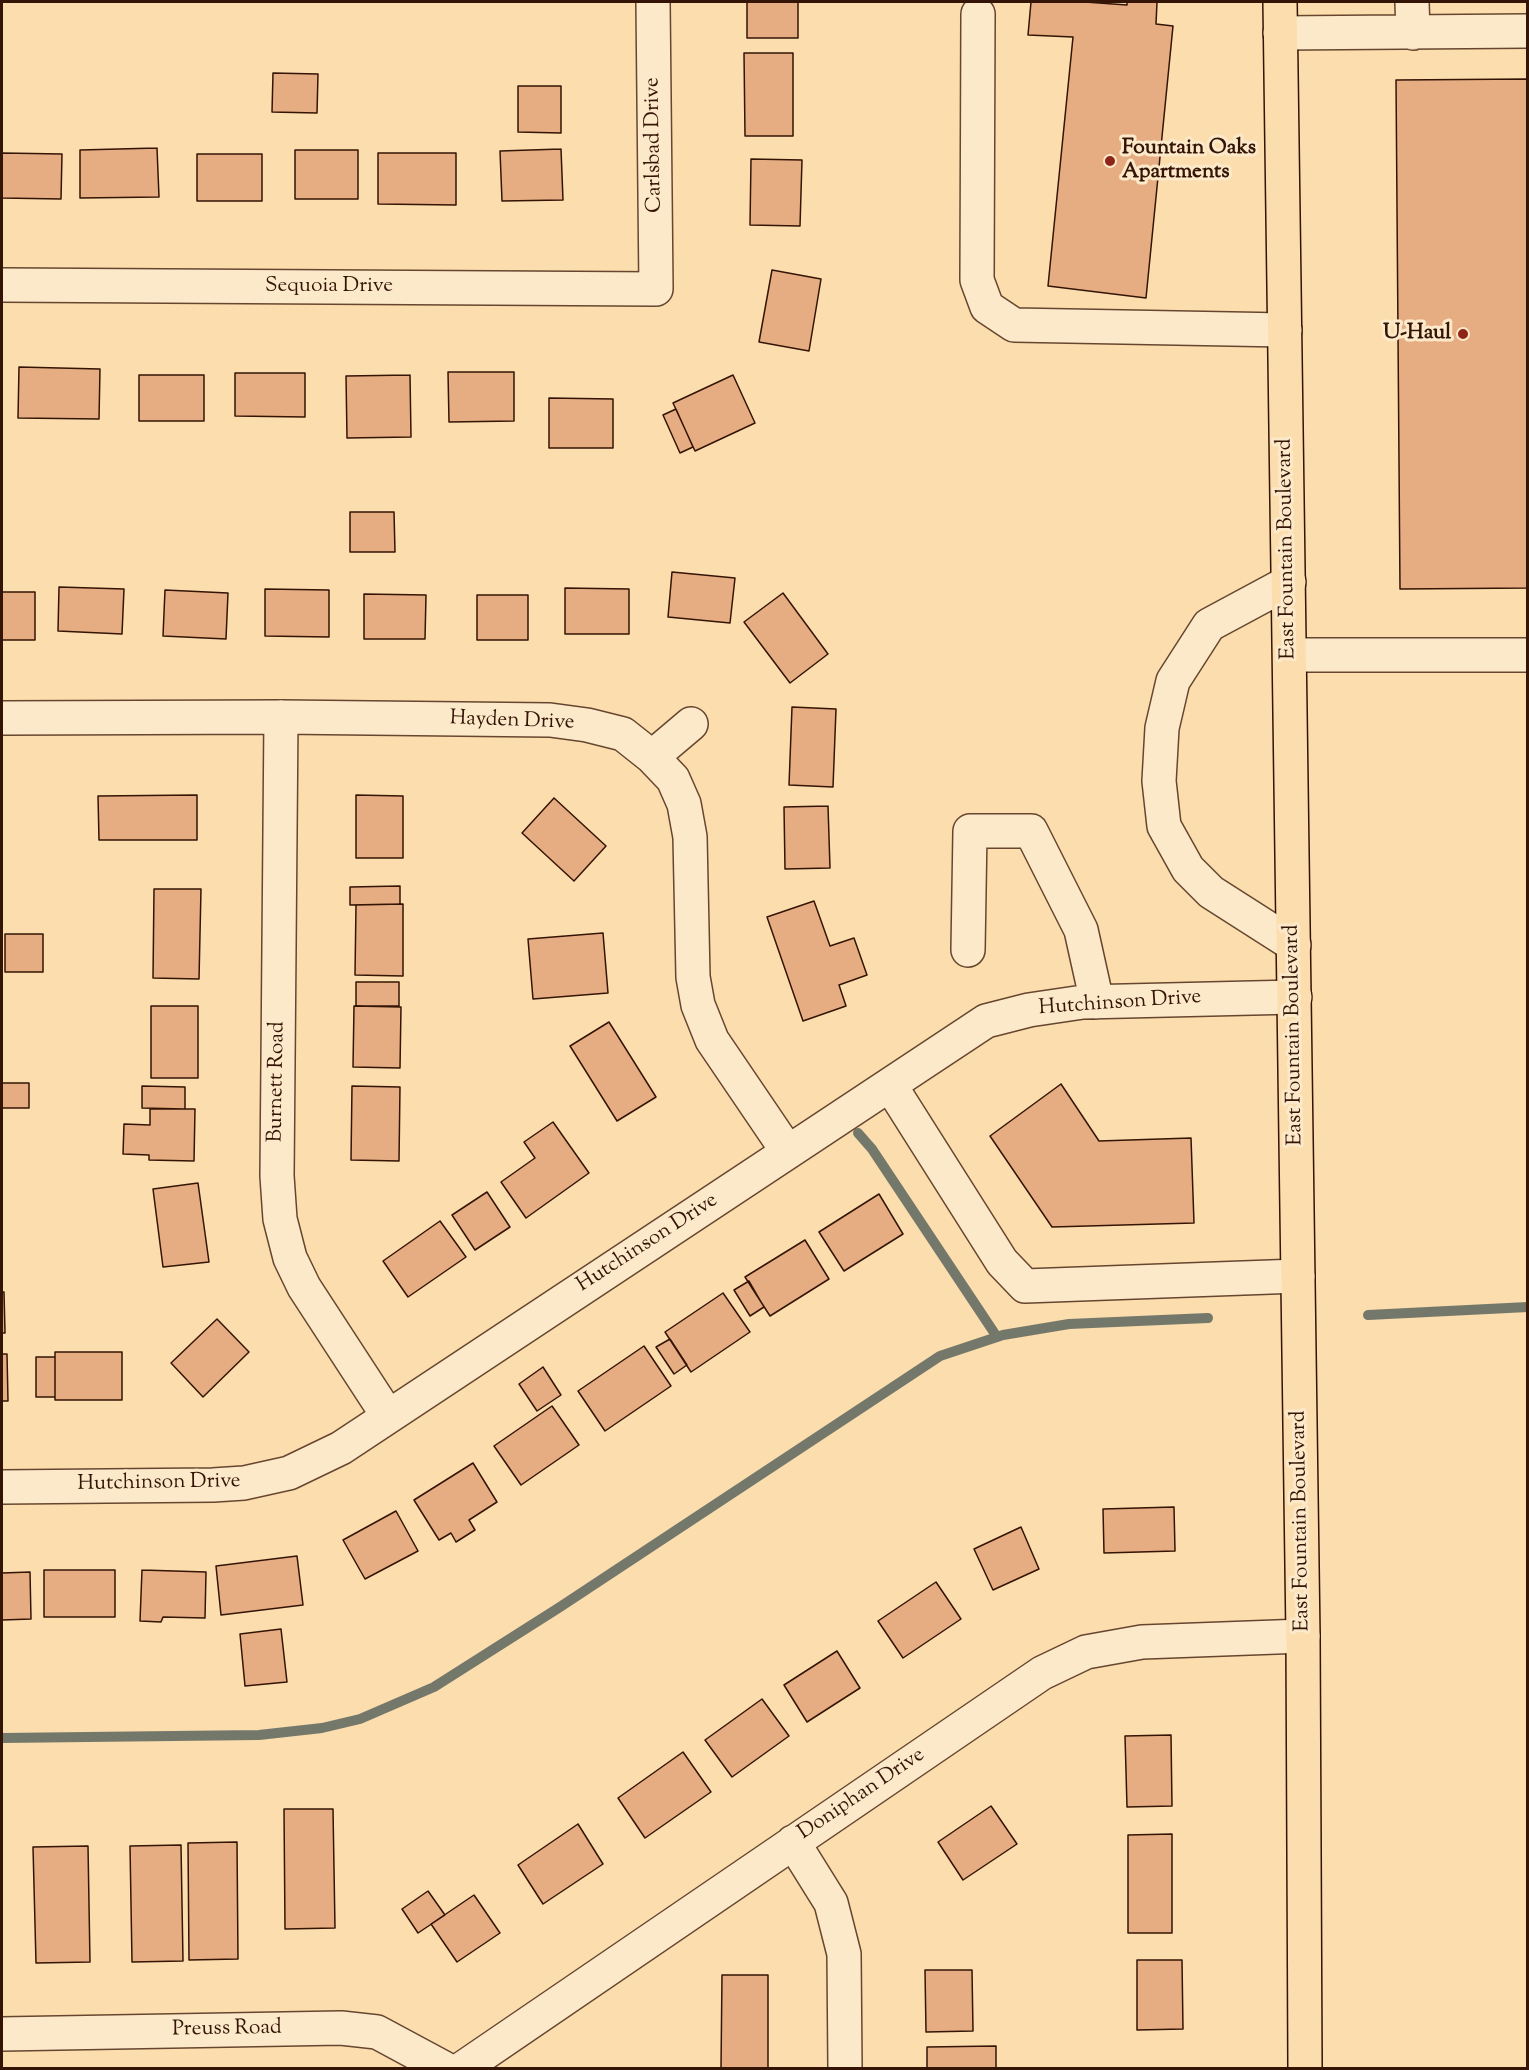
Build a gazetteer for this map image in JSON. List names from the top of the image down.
{
  "streets": {
    "main road": ["East Fountain Boulevard"],
    "street": [
      "Carlsbad Drive",
      "Sequoia Drive",
      "Hayden Drive",
      "Hutchinson Drive",
      "Burnett Road",
      "Doniphan Drive",
      "Preuss Road"
    ]
  },
  "crossings": [
    ["Carlsbad Drive", "Sequoia Drive"],
    ["East Fountain Boulevard", "Hutchinson Drive"],
    ["East Fountain Boulevard", "Doniphan Drive"],
    ["Hayden Drive", "Hutchinson Drive"],
    ["Hayden Drive", "Burnett Road"],
    ["Hutchinson Drive", "Burnett Road"]
  ],
  "places": ["Fountain Oaks Apartments", "U-Haul"]
}
